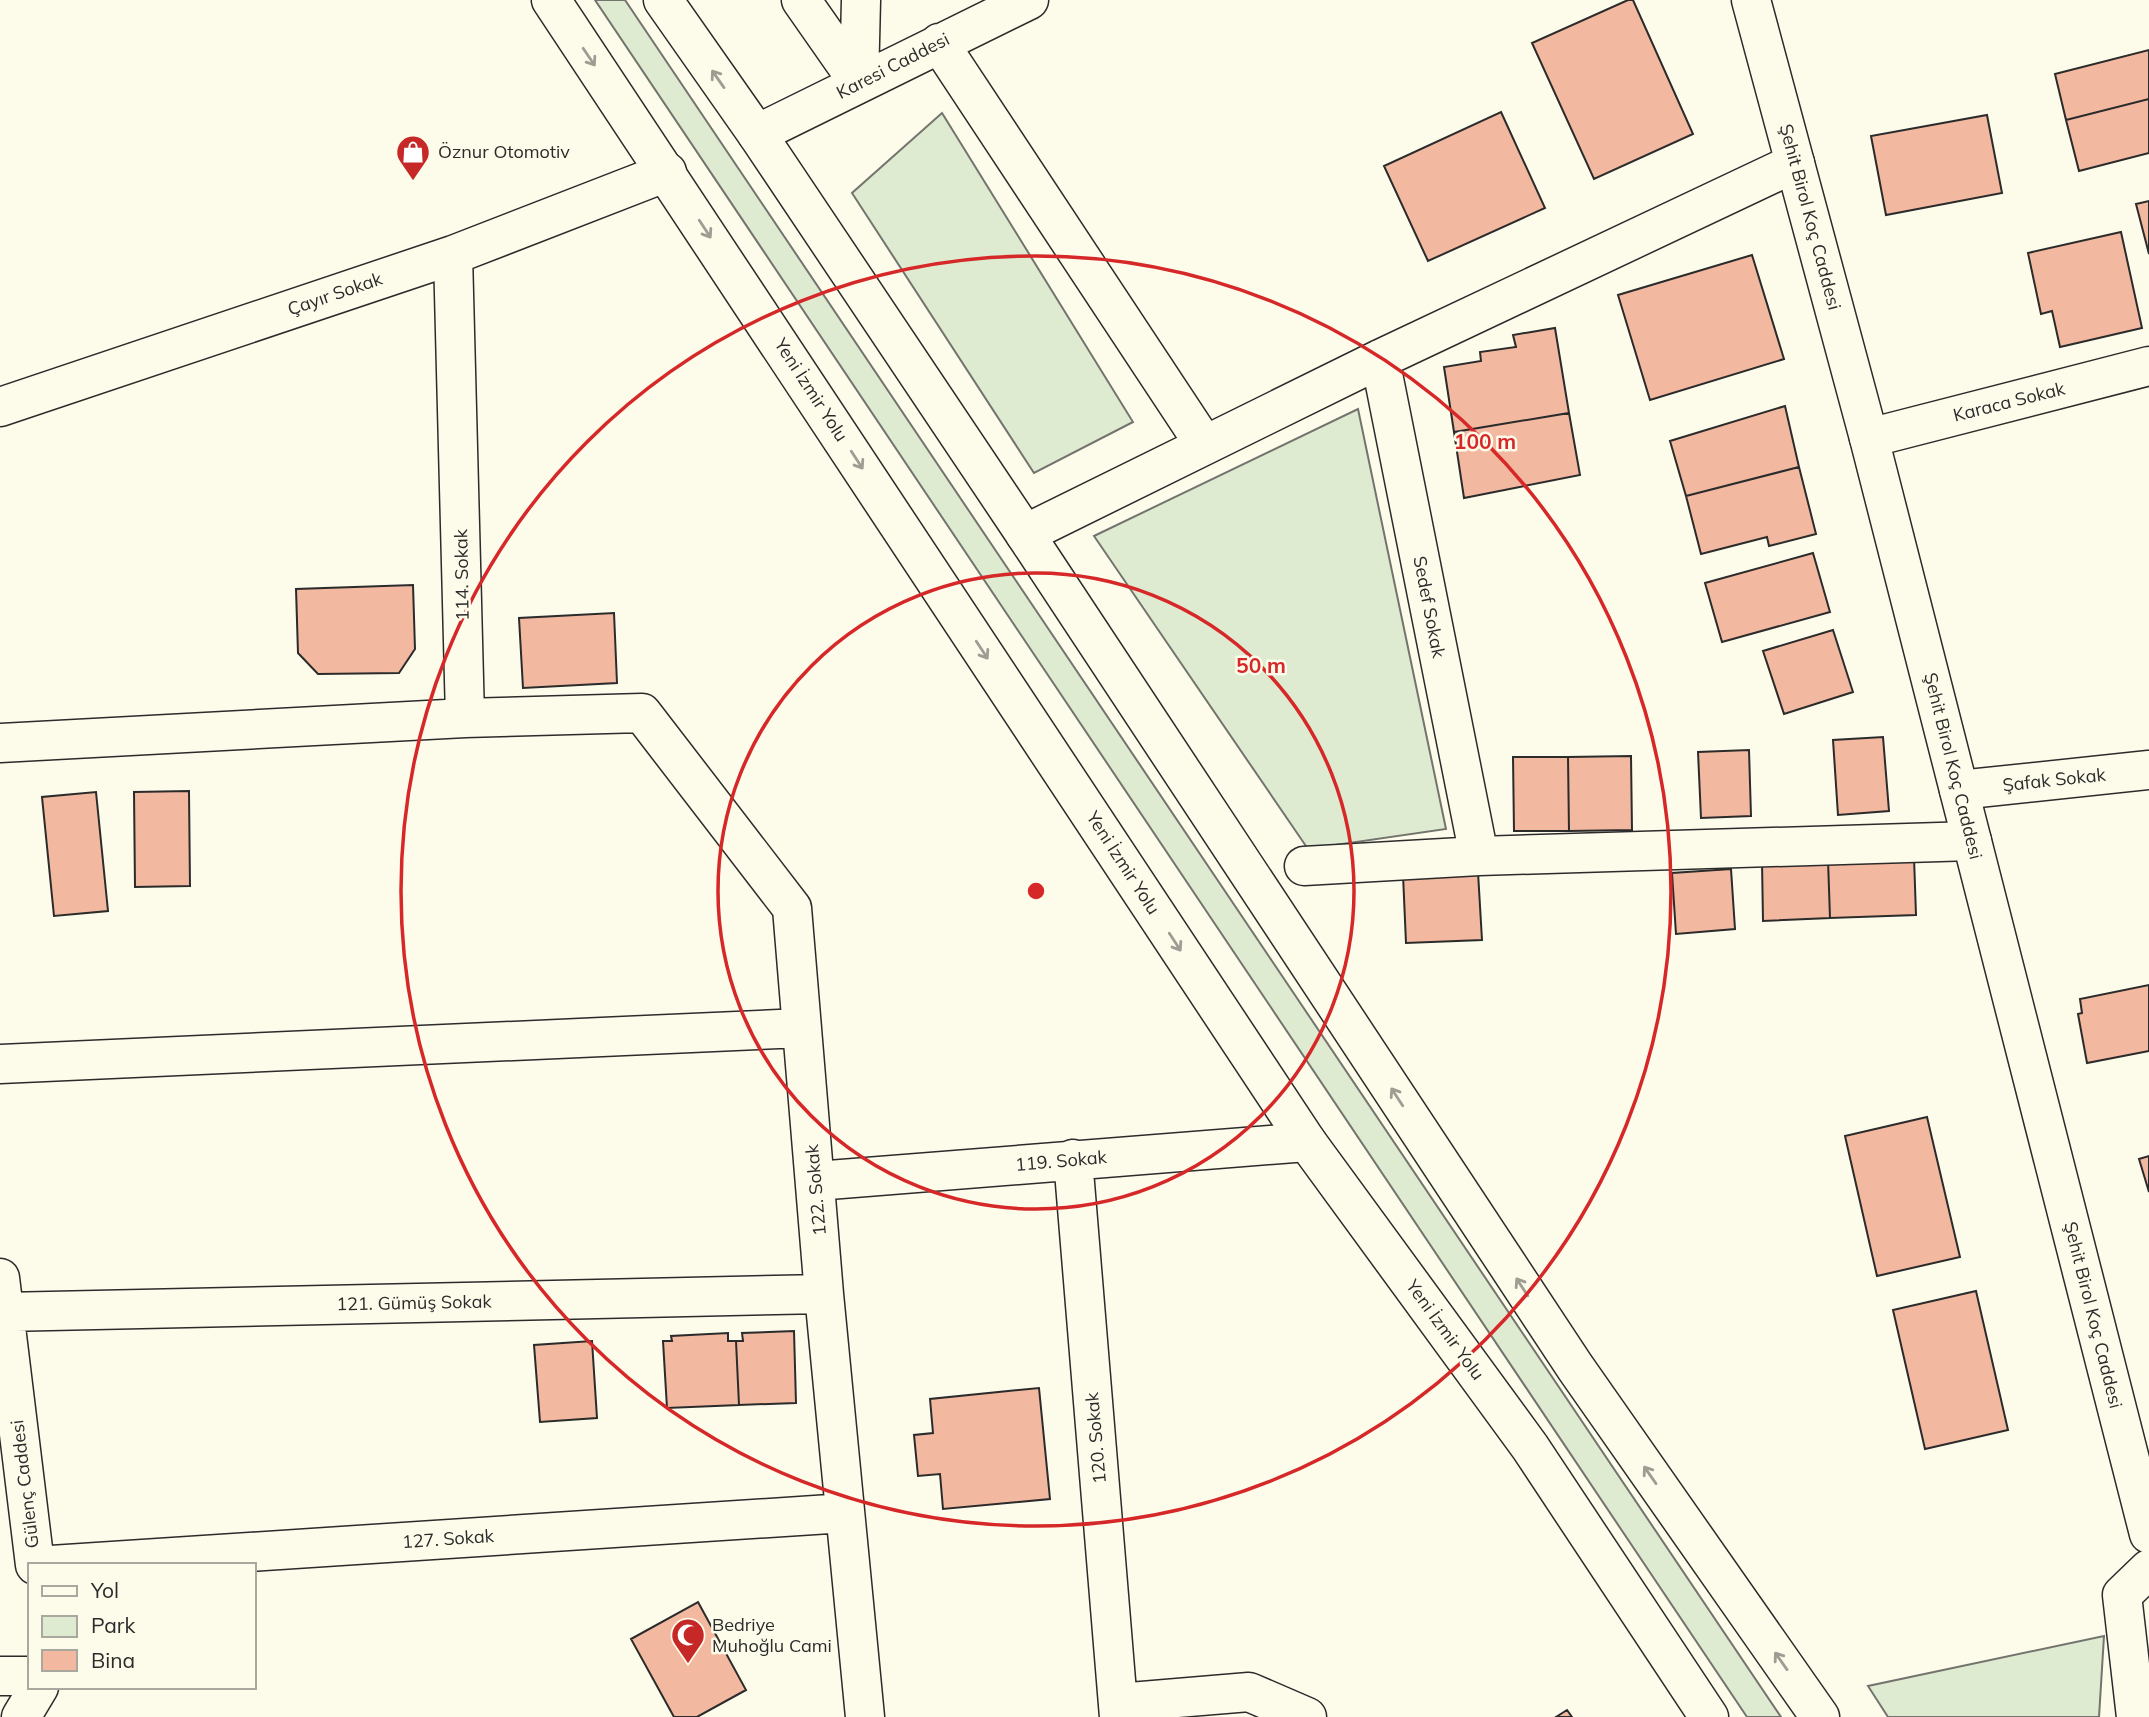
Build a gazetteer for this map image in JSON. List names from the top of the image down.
{
  "streets": {
    "main road": [
      "Karesi Caddesi",
      "Şehit Birol Koç Caddesi",
      "Çayır Sokak",
      "Yeni İzmir Yolu",
      "Karaca Sokak",
      "114. Sokak",
      "Sedef Sokak",
      "Şafak Sokak",
      "119. Sokak",
      "122. Sokak",
      "121. Gümüş Sokak",
      "120. Sokak",
      "Gülenç Caddesi",
      "127. Sokak"
    ]
  },
  "crossings": [
    ["Şehit Birol Koç Caddesi", "Karaca Sokak"],
    ["Şehit Birol Koç Caddesi", "Şafak Sokak"],
    ["Çayır Sokak", "Yeni İzmir Yolu"],
    ["Çayır Sokak", "114. Sokak"],
    ["Yeni İzmir Yolu", "119. Sokak"],
    ["114. Sokak", "122. Sokak"],
    ["119. Sokak", "122. Sokak"],
    ["119. Sokak", "120. Sokak"],
    ["122. Sokak", "121. Gümüş Sokak"],
    ["122. Sokak", "127. Sokak"],
    ["121. Gümüş Sokak", "Gülenç Caddesi"]
  ],
  "places": {
    "shop": ["Öznur Otomotiv"],
    "mosque": ["Bedriye Muhoğlu Cami"]
  },
  "legend": ["Yol", "Park", "Bina"],
  "rings": ["100 m", "50 m"]
}
